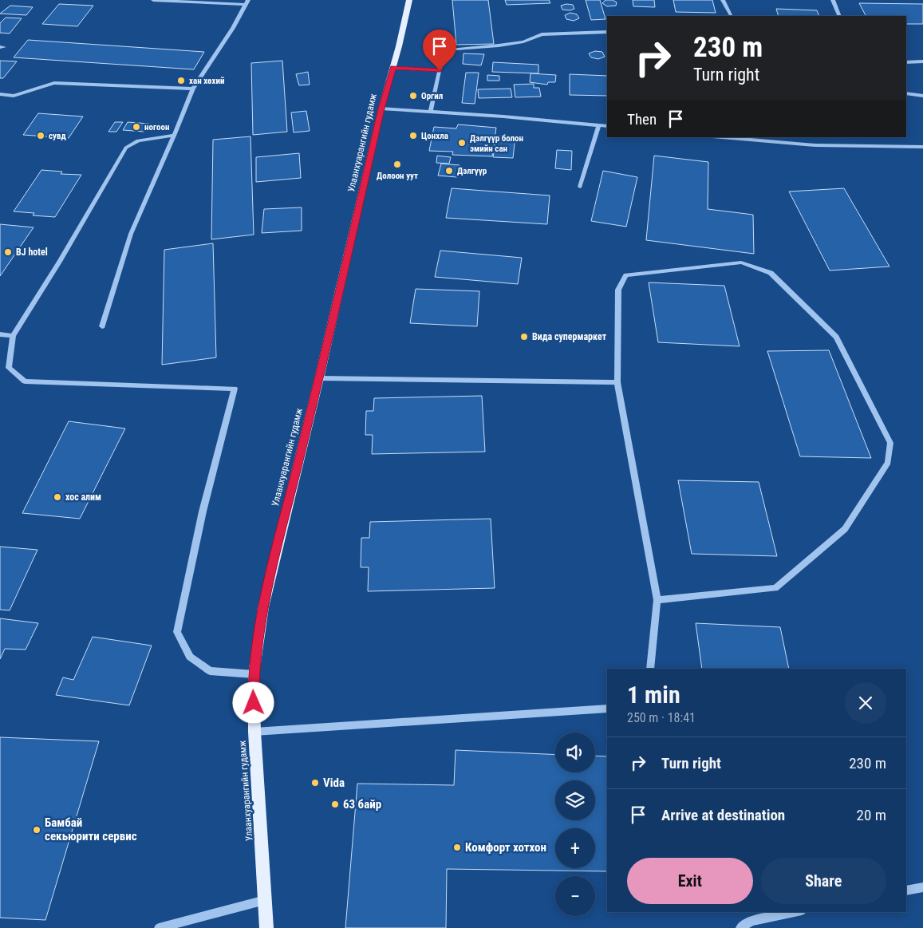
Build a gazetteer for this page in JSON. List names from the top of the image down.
{
  "streets": {
    "main road": ["Улаанхуарангийн гудамж"]
  },
  "places": [
    "хан хөхий",
    "Оргил",
    "ногоон",
    "сувд",
    "Цонхла",
    "Дэлгүүр болон эмийн сан",
    "Долоон уут",
    "Дэлгүүр",
    "BJ hotel",
    "Вида супермаркет",
    "хос алим",
    "Vida",
    "63 байр",
    "Бамбай секьюрити сервис",
    "Комфорт хотхон"
  ],
  "page": {
    "turn": ["230 m", "Turn right"],
    "then": "Then",
    "heading": ["1 min", "250 m · 18:41"],
    "map_buttons": ["+", "−"],
    "list": [
      {
        "name": "Turn right",
        "value": "230 m"
      },
      {
        "name": "Arrive at destination",
        "value": "20 m"
      }
    ],
    "buttons": ["Exit", "Share"]
  }
}
